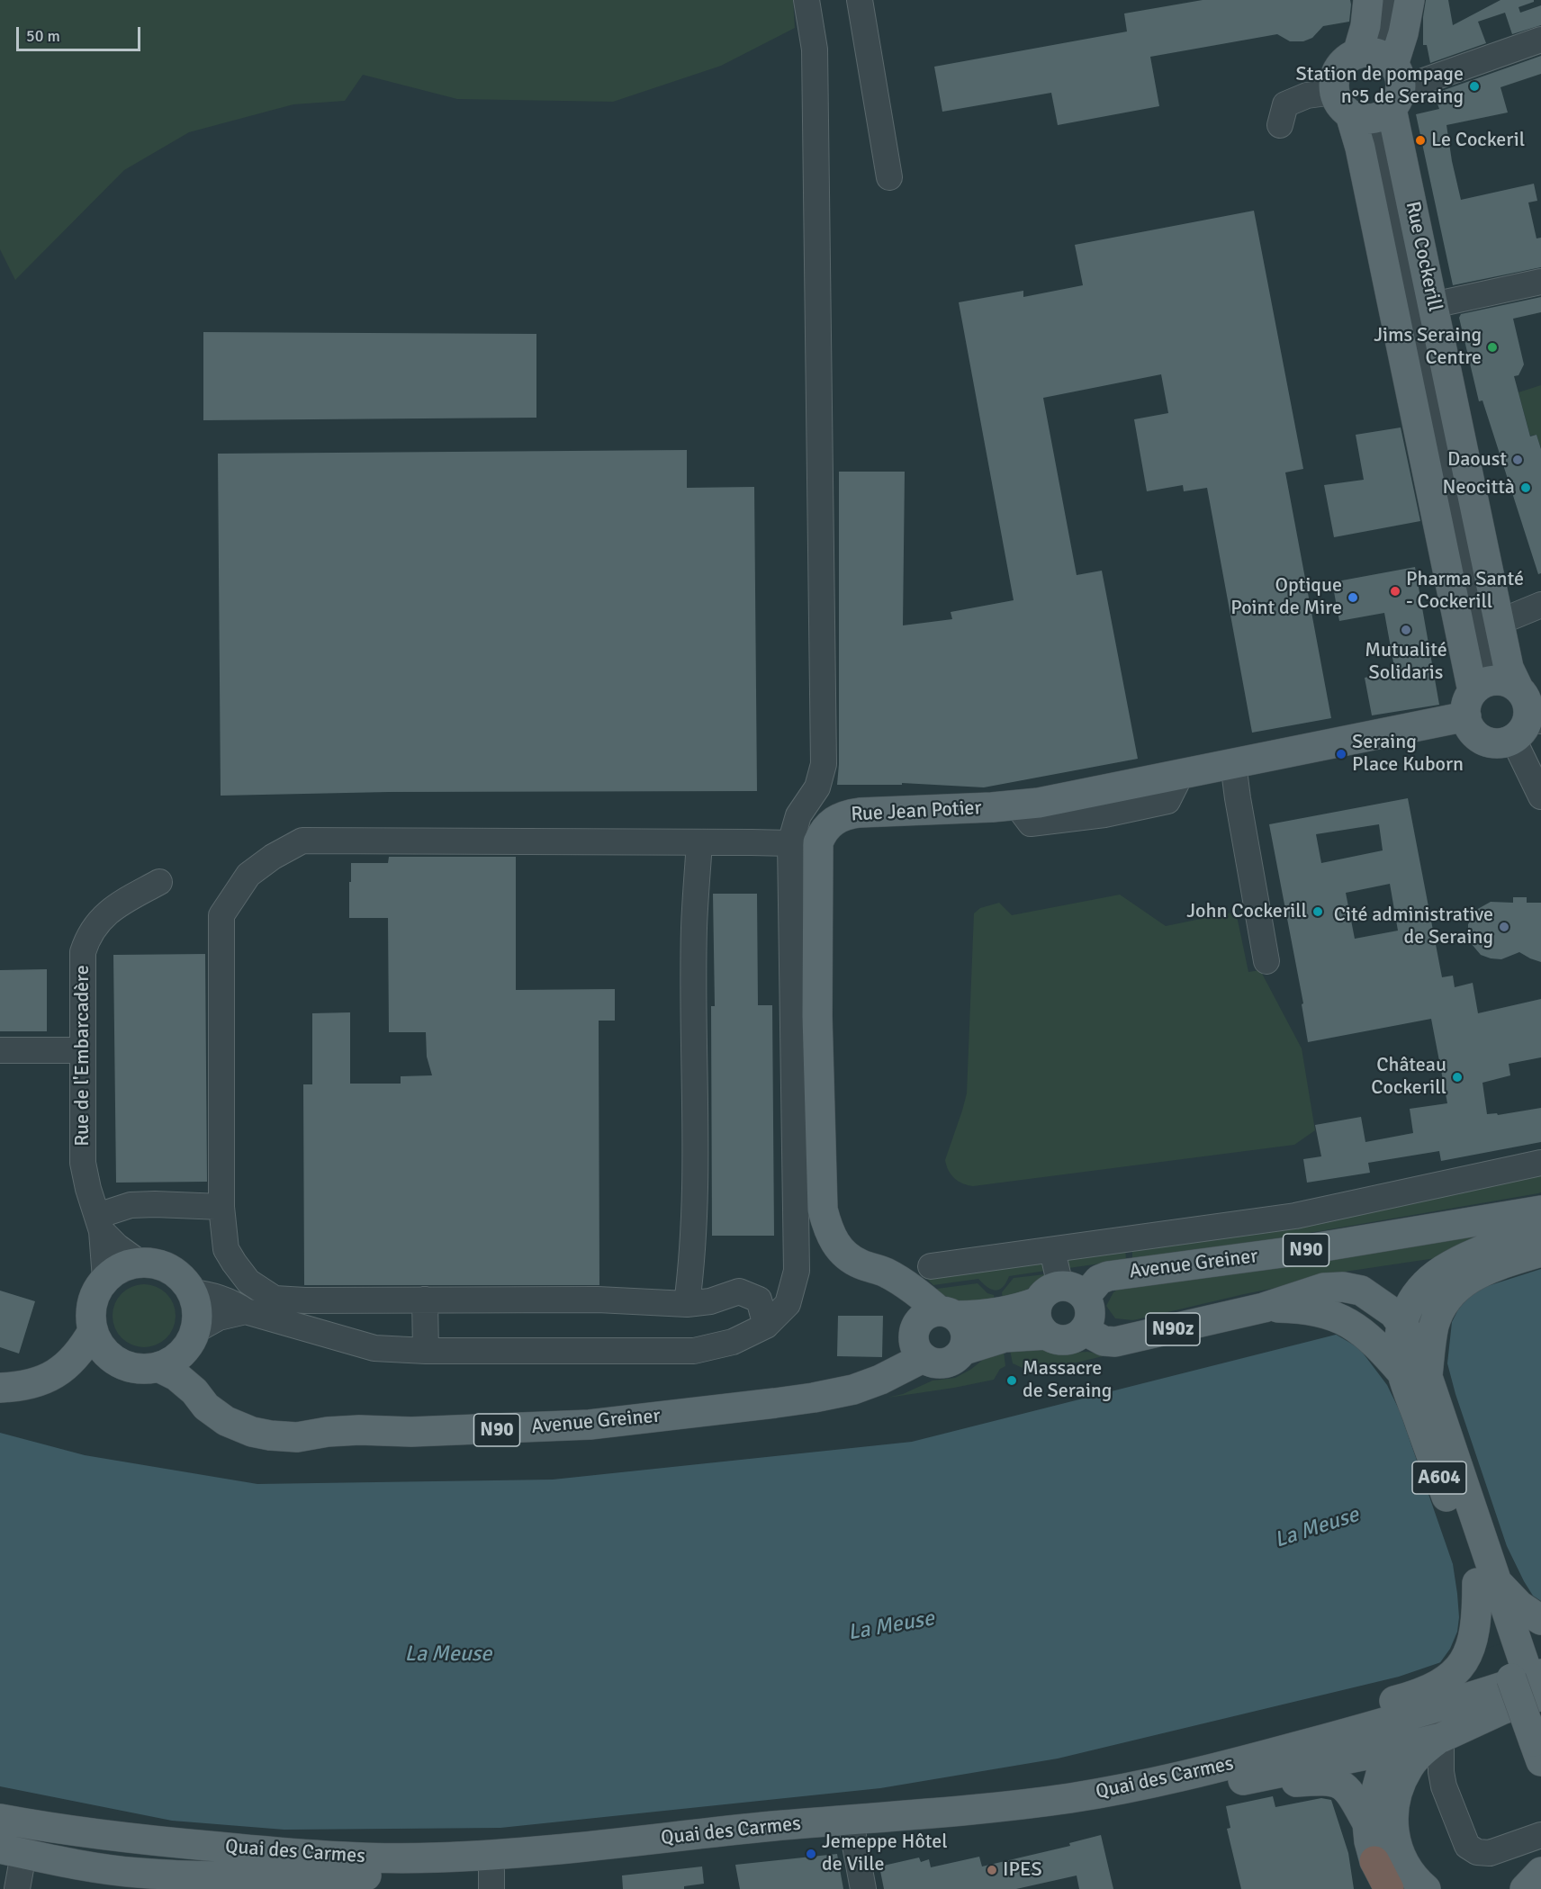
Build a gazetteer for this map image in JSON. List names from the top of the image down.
{
  "streets": {
    "main road": [
      "Rue Cockerill",
      "Rue Jean Potier",
      "N90",
      "Avenue Greiner",
      "N90z",
      "A604",
      "Quai des Carmes"
    ],
    "street": ["Rue de l'Embarcadère"]
  },
  "crossings": [
    ["Rue Cockerill", "Rue Jean Potier"],
    ["Rue Jean Potier", "N90"],
    ["Rue Jean Potier", "Avenue Greiner"],
    ["Rue de l'Embarcadère", "Avenue Greiner"],
    ["N90", "Avenue Greiner"],
    ["N90", "N90z"],
    ["Avenue Greiner", "N90z"],
    ["N90z", "A604"],
    ["A604", "Quai des Carmes"]
  ],
  "water": ["La Meuse"],
  "places": [
    "Station de pompage n°5 de Seraing",
    "Le Cockeril",
    "Jims Seraing Centre",
    "Daoust",
    "Neocittà",
    "Pharma Santé - Cockerill",
    "Optique Point de Mire",
    "Mutualité Solidaris",
    "Seraing Place Kuborn",
    "John Cockerill",
    "Cité administrative de Seraing",
    "Château Cockerill",
    "Massacre de Seraing",
    "Jemeppe Hôtel de Ville",
    "IPES"
  ],
  "scale_bar": "50 m"
}
